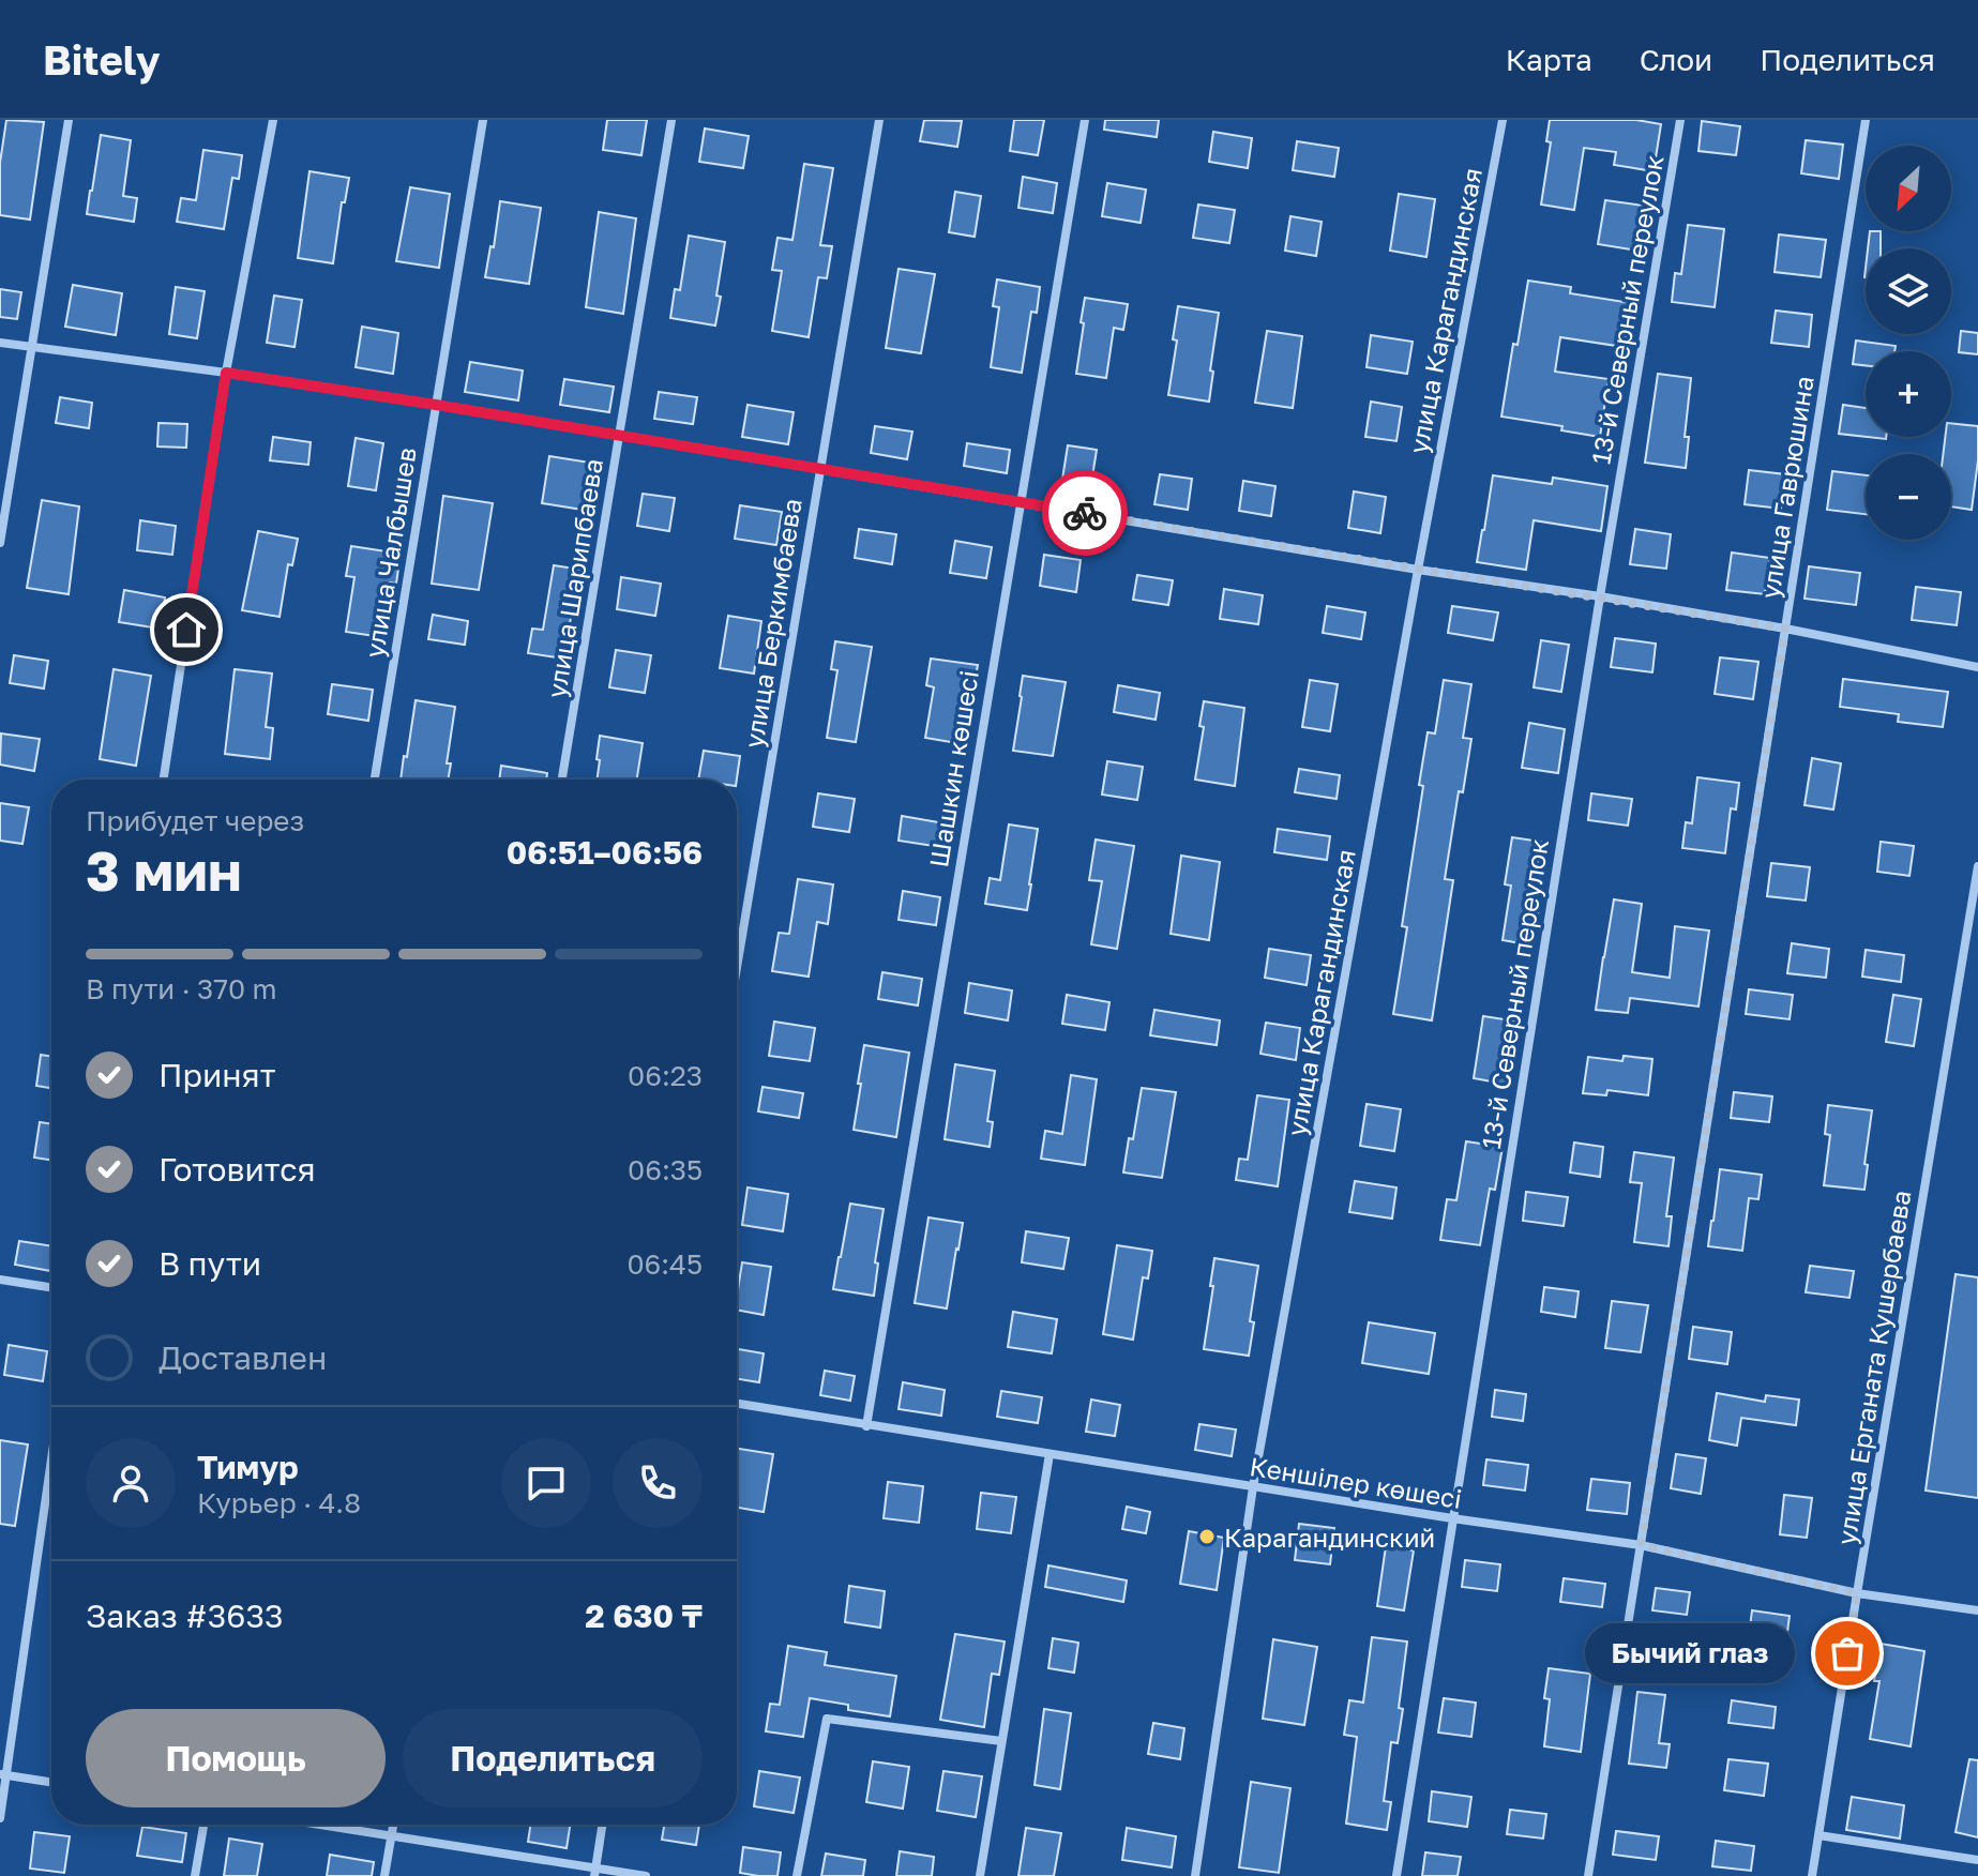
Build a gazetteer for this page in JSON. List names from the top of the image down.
{
  "streets": {
    "street": [
      "13-й Северный переулок",
      "улица Карагандинская",
      "улица Гаврюшина",
      "улица Чалбышев",
      "улица Шарипбаева",
      "улица Беркимбаева",
      "Шашкин көшесі",
      "улица Ерганата Кушербаева",
      "Кеншілер көшесі"
    ]
  },
  "crossings": [
    ["13-й Северный переулок", "Кеншілер көшесі"],
    ["улица Карагандинская", "Кеншілер көшесі"],
    ["улица Гаврюшина", "Кеншілер көшесі"],
    ["Шашкин көшесі", "Кеншілер көшесі"],
    ["улица Ерганата Кушербаева", "Кеншілер көшесі"]
  ],
  "places": ["Карагандинский", "Бычий глаз"],
  "north": "bottom left",
  "page": {
    "header": "Bitely",
    "nav": ["Карта", "Слои", "Поделиться"],
    "map_buttons": ["+", "−"],
    "heading": ["3 мин", "Прибудет через", "06:51–06:56"],
    "panel": [
      "Тимур",
      "Курьер · 4.8",
      "Заказ #3633",
      "2 630 ₸"
    ],
    "bar": "В пути · 370 m",
    "list": [
      ["Принят", "06:23"],
      ["Готовится", "06:35"],
      ["В пути", "06:45"],
      "Доставлен"
    ],
    "bubble": "Бычий глаз",
    "buttons": ["Помощь", "Поделиться"]
  }
}
